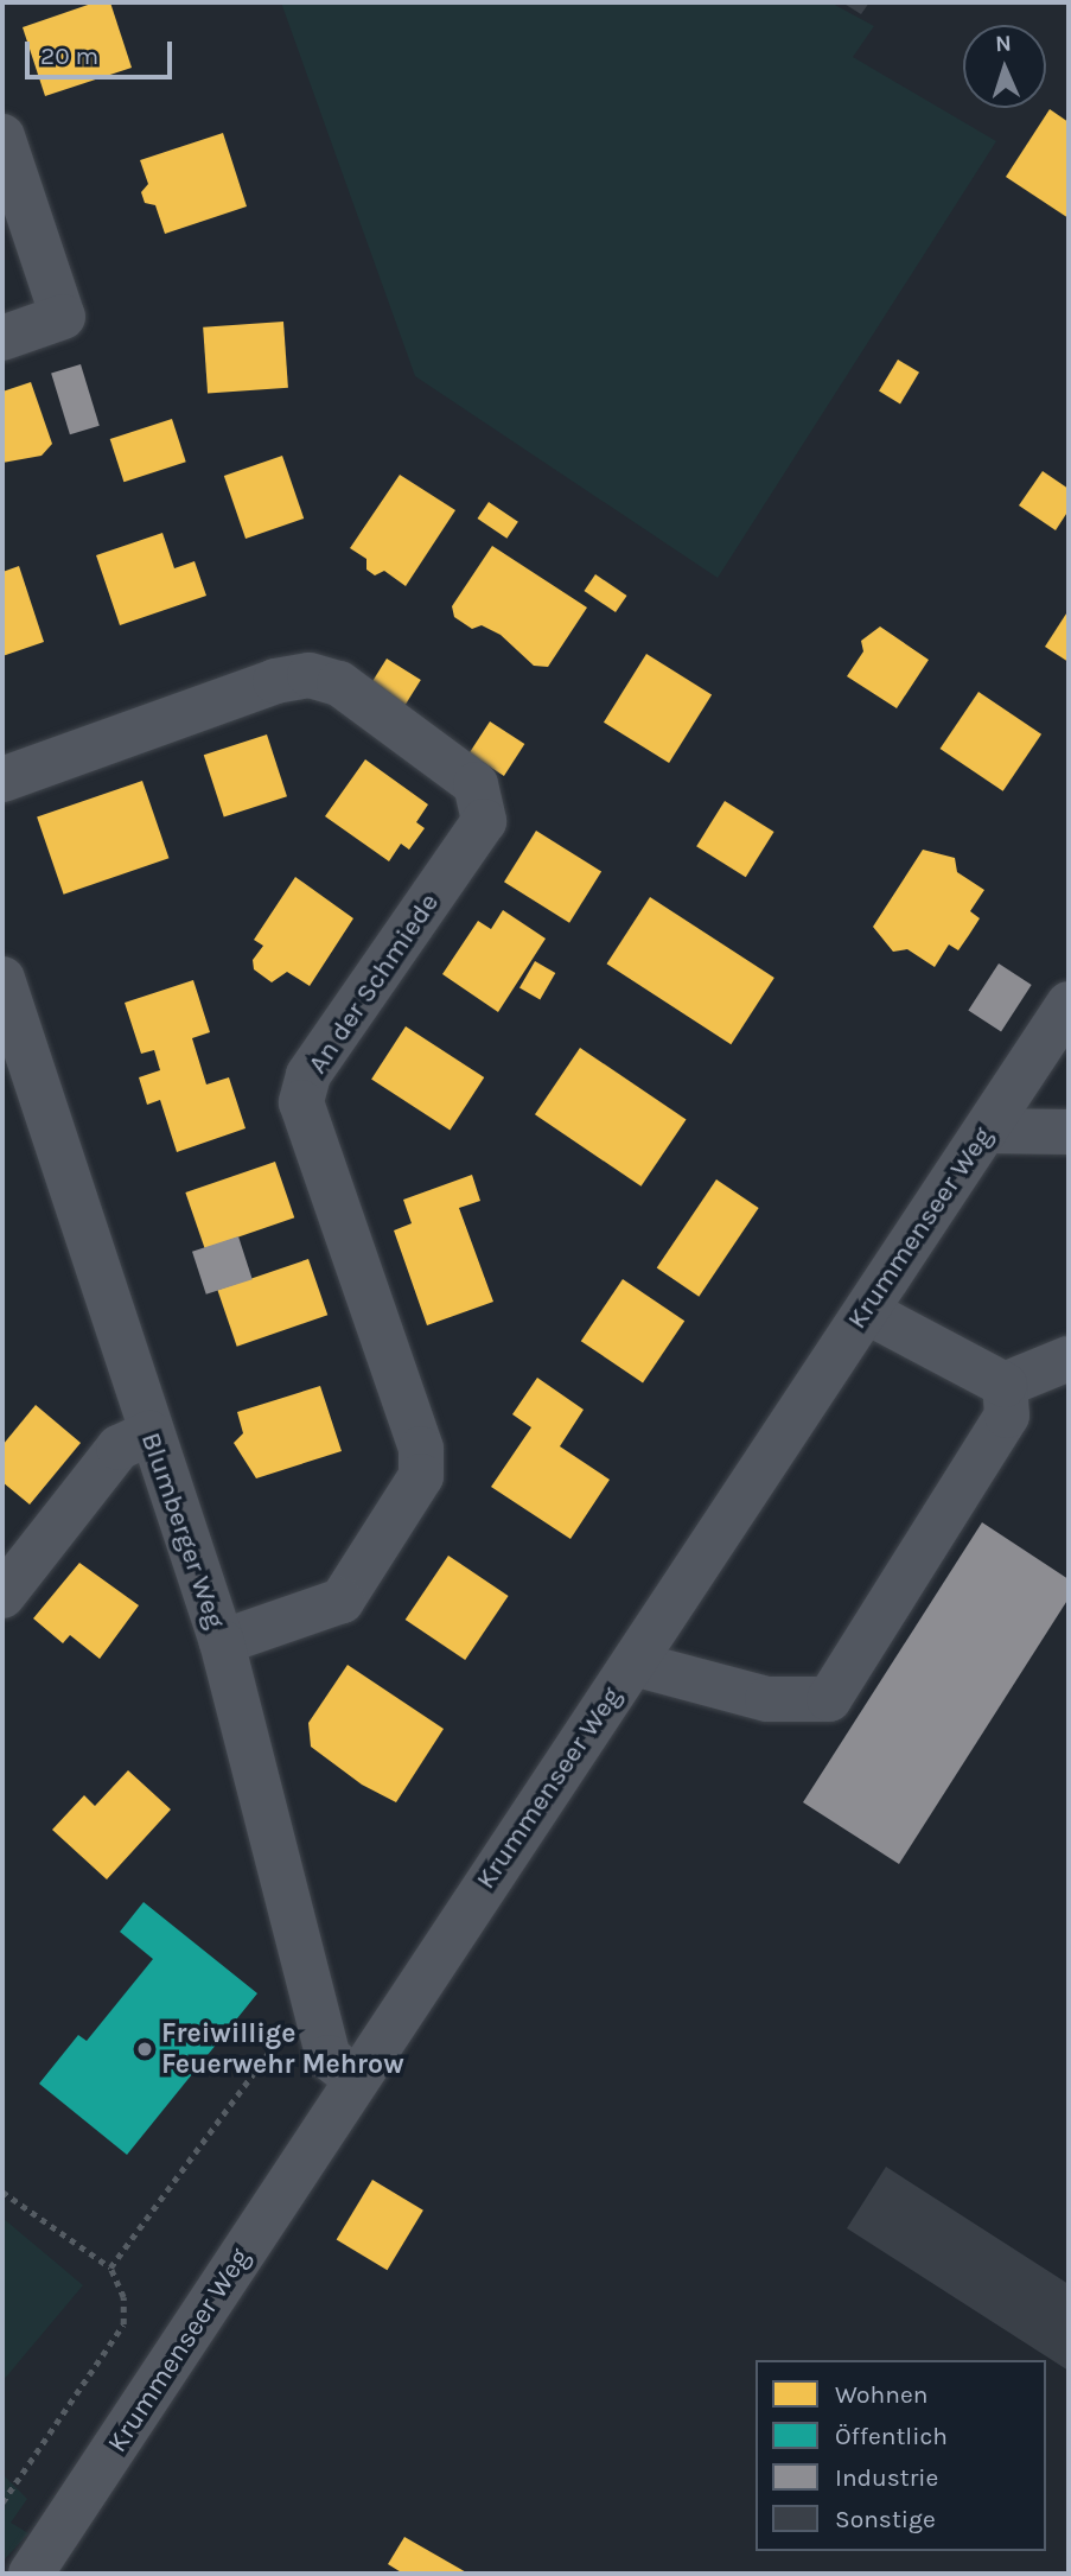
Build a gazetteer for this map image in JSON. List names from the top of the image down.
{
  "streets": {
    "street": ["An der Schmiede", "Krummenseer Weg", "Blumberger Weg"]
  },
  "crossings": [
    ["An der Schmiede", "Blumberger Weg"],
    ["Krummenseer Weg", "Blumberger Weg"]
  ],
  "places": ["Freiwillige Feuerwehr Mehrow"],
  "legend": [
    "Wohnen",
    "Öffentlich",
    "Industrie",
    "Sonstige"
  ],
  "scale_bar": "20 m",
  "north": "top"
}
